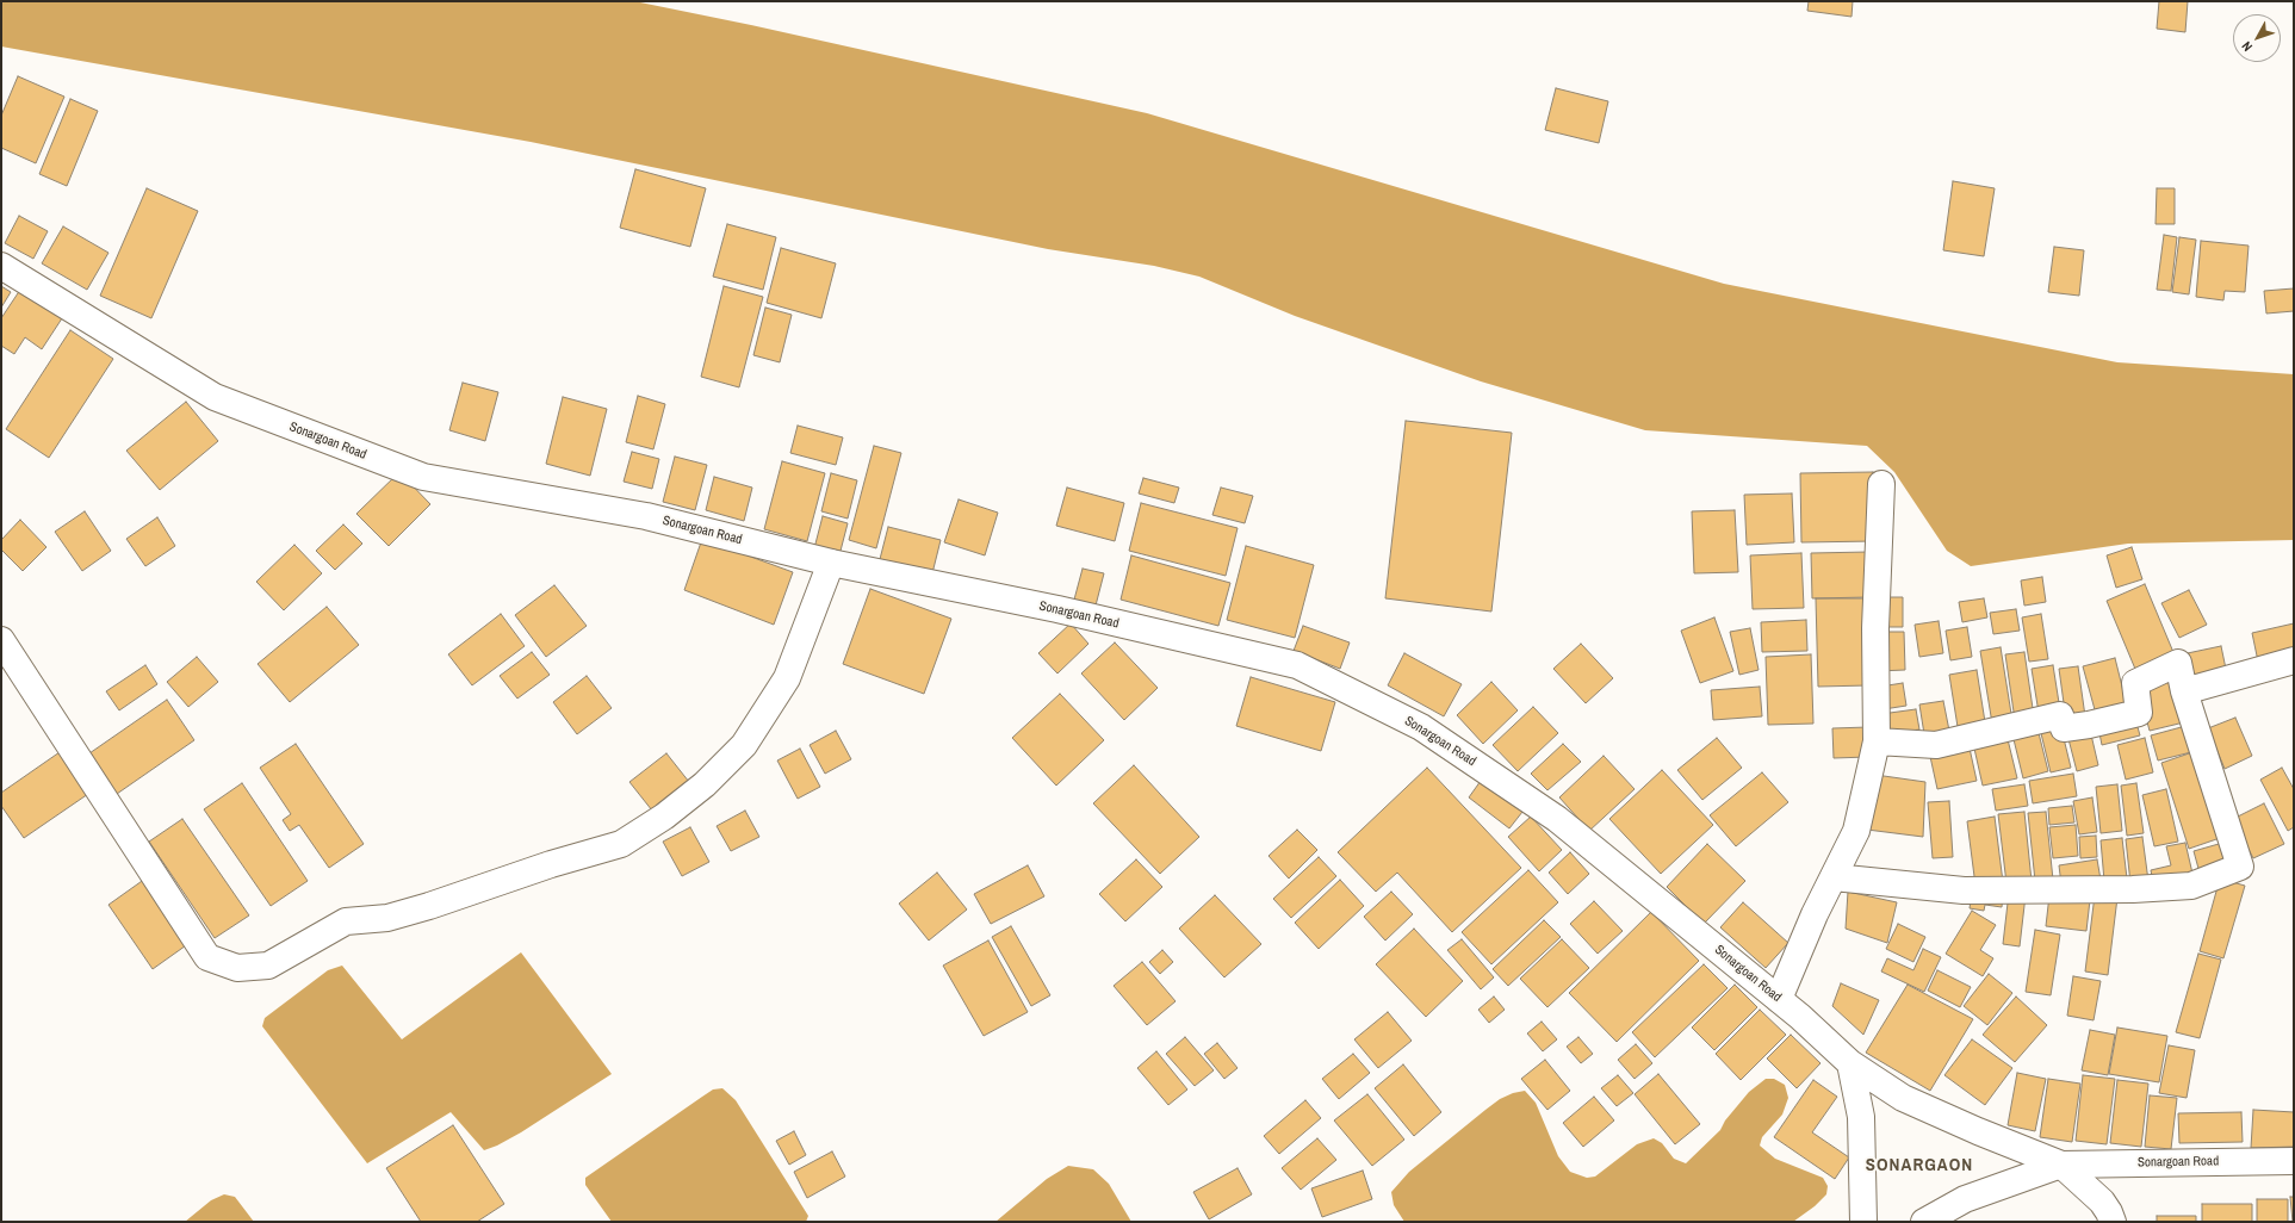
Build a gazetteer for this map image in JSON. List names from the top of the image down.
{
  "streets": {
    "street": ["Sonargoan Road"]
  },
  "districts": ["SONARGAON"],
  "north": "bottom left"
}
